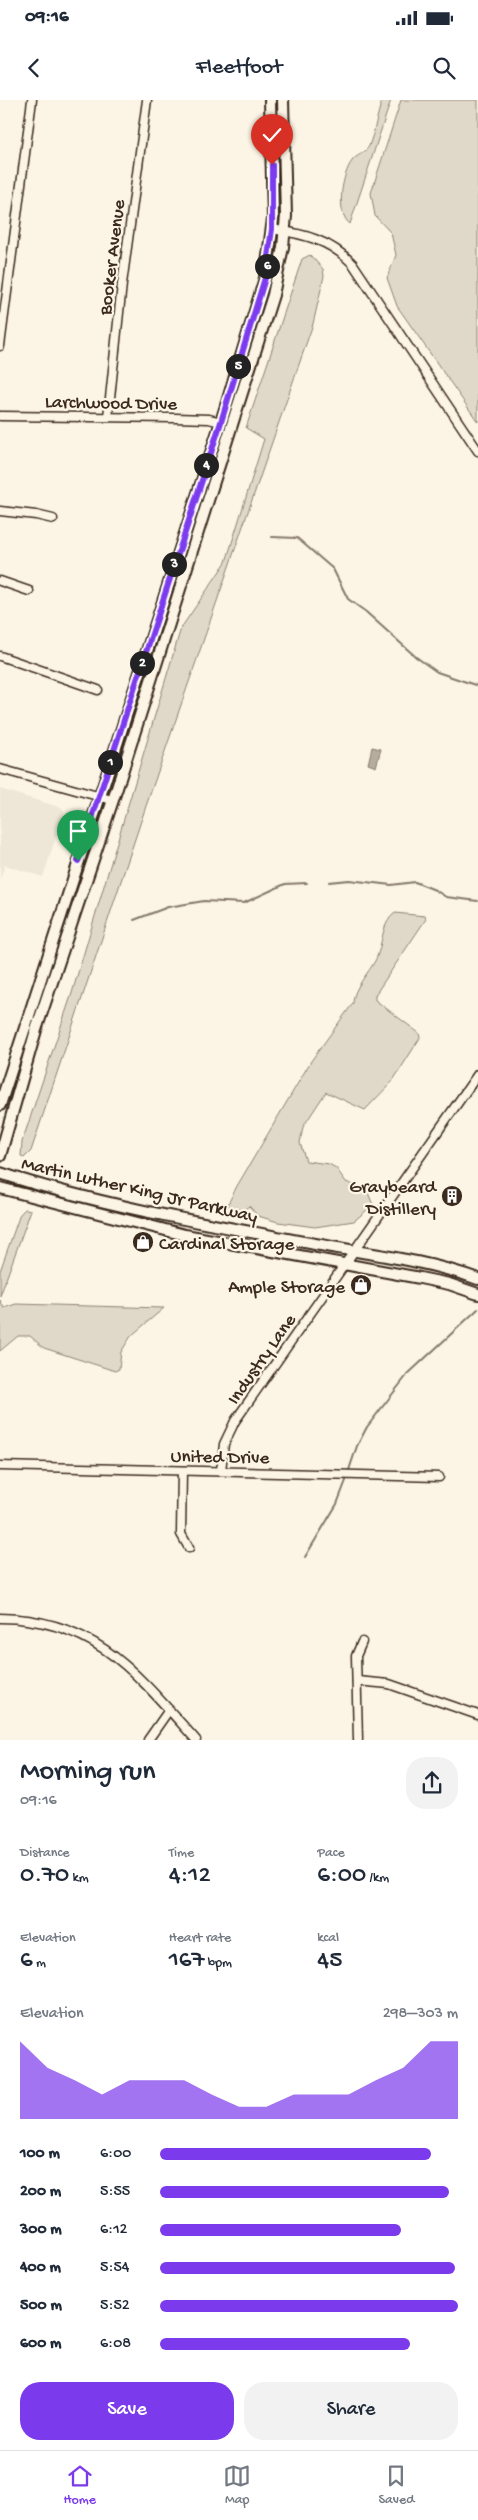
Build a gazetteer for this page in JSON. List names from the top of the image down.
{
  "streets": {
    "main road": ["Martin Luther King Jr Parkway"],
    "street": [
      "Booker Avenue",
      "Larchwood Drive",
      "Industry Lane",
      "United Drive"
    ]
  },
  "crossings": [
    ["Booker Avenue", "Larchwood Drive"],
    ["Martin Luther King Jr Parkway", "Industry Lane"],
    ["Industry Lane", "United Drive"]
  ],
  "places": {
    "building": ["Graybeard Distillery"],
    "shop": ["Cardinal Storage", "Ample Storage"]
  },
  "page": {
    "status": "09:16",
    "header": "Fleetfoot",
    "pins": [
      "6",
      "5",
      "4",
      "3",
      "2",
      "1"
    ],
    "heading": ["Morning run", "09:16"],
    "stats": [
      ["Distance", "0.70 km"],
      ["Time", "4:12"],
      ["Pace", "6:00 /km"],
      ["Elevation", "6 m"],
      ["Heart rate", "167 bpm"],
      ["kcal", "45"]
    ],
    "chart": ["Elevation", "298–303 m"],
    "list": [
      {
        "name": "100 m",
        "note": "6:00"
      },
      {
        "name": "200 m",
        "note": "5:55"
      },
      {
        "name": "300 m",
        "note": "6:12"
      },
      {
        "name": "400 m",
        "note": "5:54"
      },
      {
        "name": "500 m",
        "note": "5:52"
      },
      {
        "name": "600 m",
        "note": "6:08"
      }
    ],
    "buttons": ["Save", "Share"],
    "tabs": ["Home", "Map", "Saved"]
  }
}
